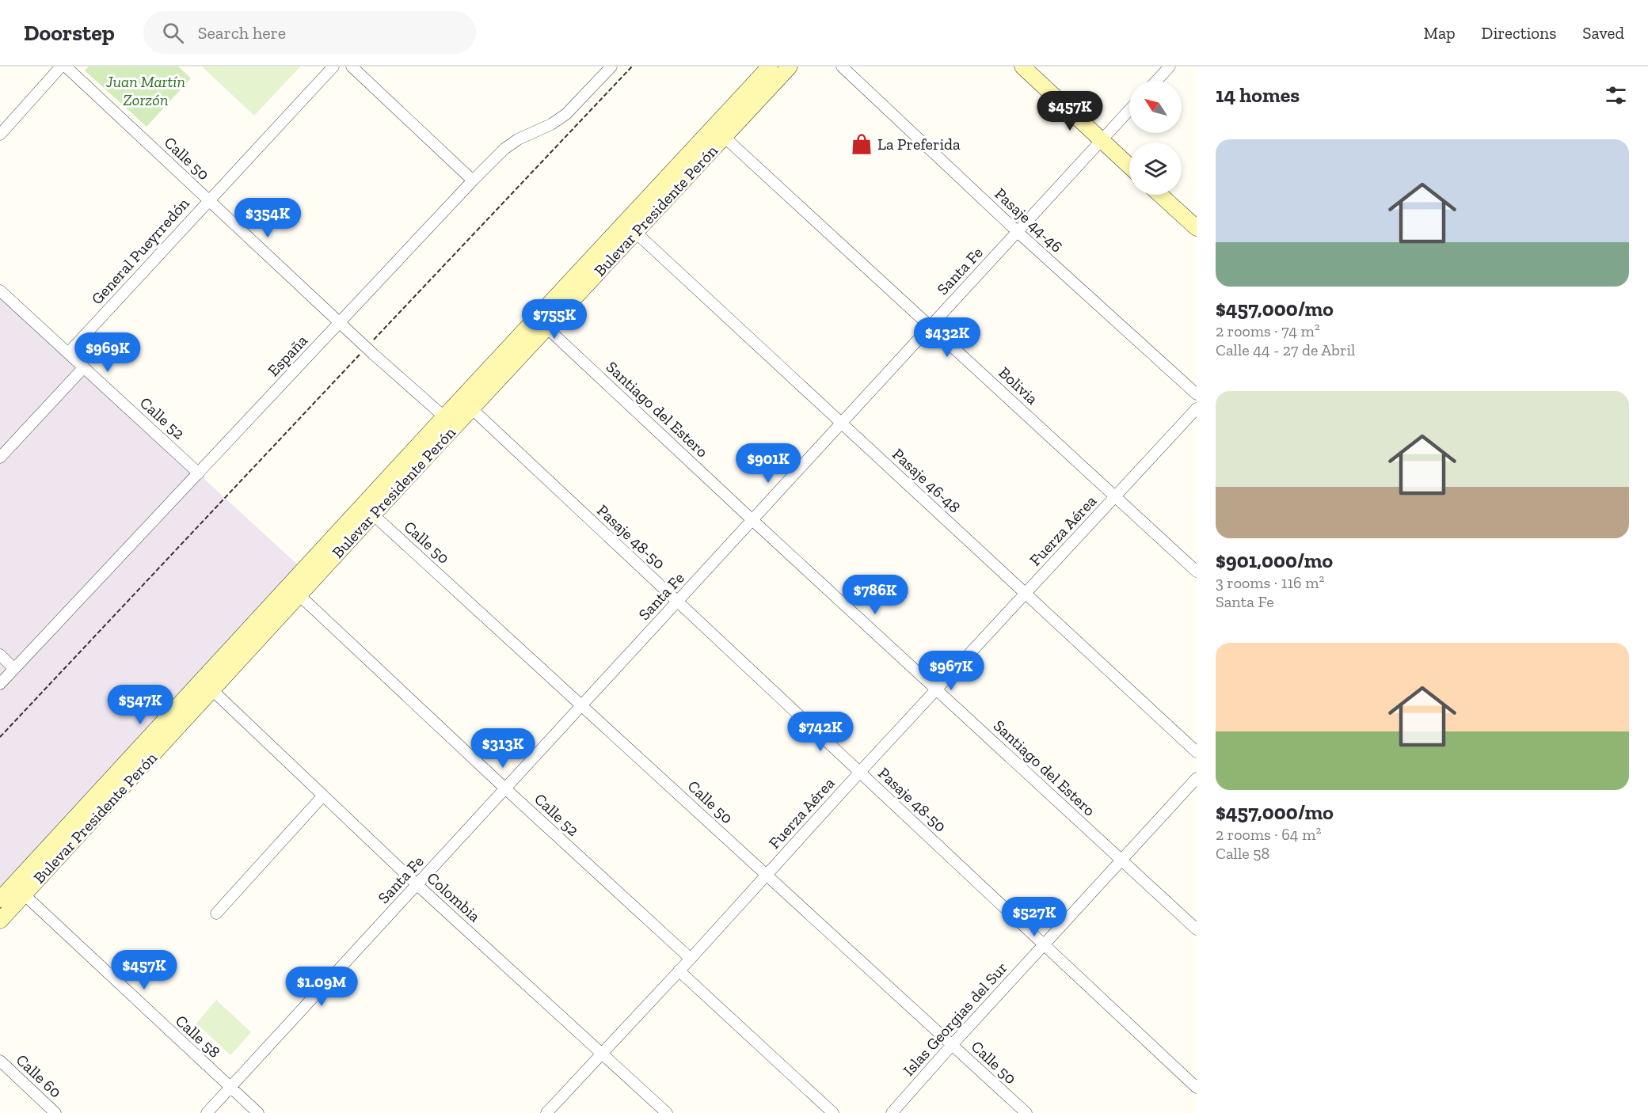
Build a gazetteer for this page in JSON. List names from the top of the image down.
{
  "streets": {
    "main road": ["Bulevar Presidente Perón"],
    "street": [
      "Calle 50",
      "Pasaje 44-46",
      "General Pueyrredón",
      "Santa Fe",
      "España",
      "Bolivia",
      "Santiago del Estero",
      "Calle 52",
      "Pasaje 46-48",
      "Fuerza Aérea",
      "Pasaje 48-50",
      "Colombia",
      "Islas Georgias del Sur",
      "Calle 58",
      "Calle 60"
    ]
  },
  "crossings": [
    ["Calle 50", "Bulevar Presidente Perón"],
    ["Calle 50", "General Pueyrredón"],
    ["Calle 50", "Santa Fe"],
    ["Calle 50", "España"],
    ["Calle 50", "Fuerza Aérea"],
    ["Calle 50", "Islas Georgias del Sur"],
    ["Bulevar Presidente Perón", "Bolivia"],
    ["Bulevar Presidente Perón", "Santiago del Estero"],
    ["Bulevar Presidente Perón", "Calle 52"],
    ["Bulevar Presidente Perón", "Pasaje 46-48"],
    ["Bulevar Presidente Perón", "Pasaje 48-50"],
    ["Bulevar Presidente Perón", "Colombia"],
    ["Bulevar Presidente Perón", "Calle 58"],
    ["Pasaje 44-46", "Santa Fe"],
    ["General Pueyrredón", "Calle 52"],
    ["Santa Fe", "Bolivia"],
    ["Santa Fe", "Santiago del Estero"],
    ["Santa Fe", "Calle 52"],
    ["Santa Fe", "Pasaje 46-48"],
    ["Santa Fe", "Pasaje 48-50"],
    ["Santa Fe", "Colombia"],
    ["Santa Fe", "Calle 58"],
    ["España", "Calle 52"],
    ["Bolivia", "Fuerza Aérea"],
    ["Santiago del Estero", "Fuerza Aérea"],
    ["Santiago del Estero", "Islas Georgias del Sur"],
    ["Calle 52", "Fuerza Aérea"],
    ["Pasaje 46-48", "Fuerza Aérea"],
    ["Fuerza Aérea", "Pasaje 48-50"],
    ["Fuerza Aérea", "Colombia"],
    ["Pasaje 48-50", "Islas Georgias del Sur"]
  ],
  "parks": ["Juan Martín Zorzón"],
  "places": {
    "shop": ["La Preferida"]
  },
  "north": "top left",
  "page": {
    "header": "Doorstep",
    "search": "Search here",
    "nav": ["Map", "Directions", "Saved"],
    "heading": "14 homes",
    "price": [
      "$457K",
      "$354K",
      "$755K",
      "$432K",
      "$969K",
      "$901K",
      "$786K",
      "$967K",
      "$547K",
      "$742K",
      "$313K",
      "$527K",
      "$457K",
      "$1.09M"
    ],
    "list": [
      {
        "name": "$457,000/mo",
        "note": "2 rooms · 74 m² · Calle 44 - 27 de Abril"
      },
      {
        "name": "$901,000/mo",
        "note": "3 rooms · 116 m² · Santa Fe"
      },
      {
        "name": "$457,000/mo",
        "note": "2 rooms · 64 m² · Calle 58"
      }
    ]
  }
}
